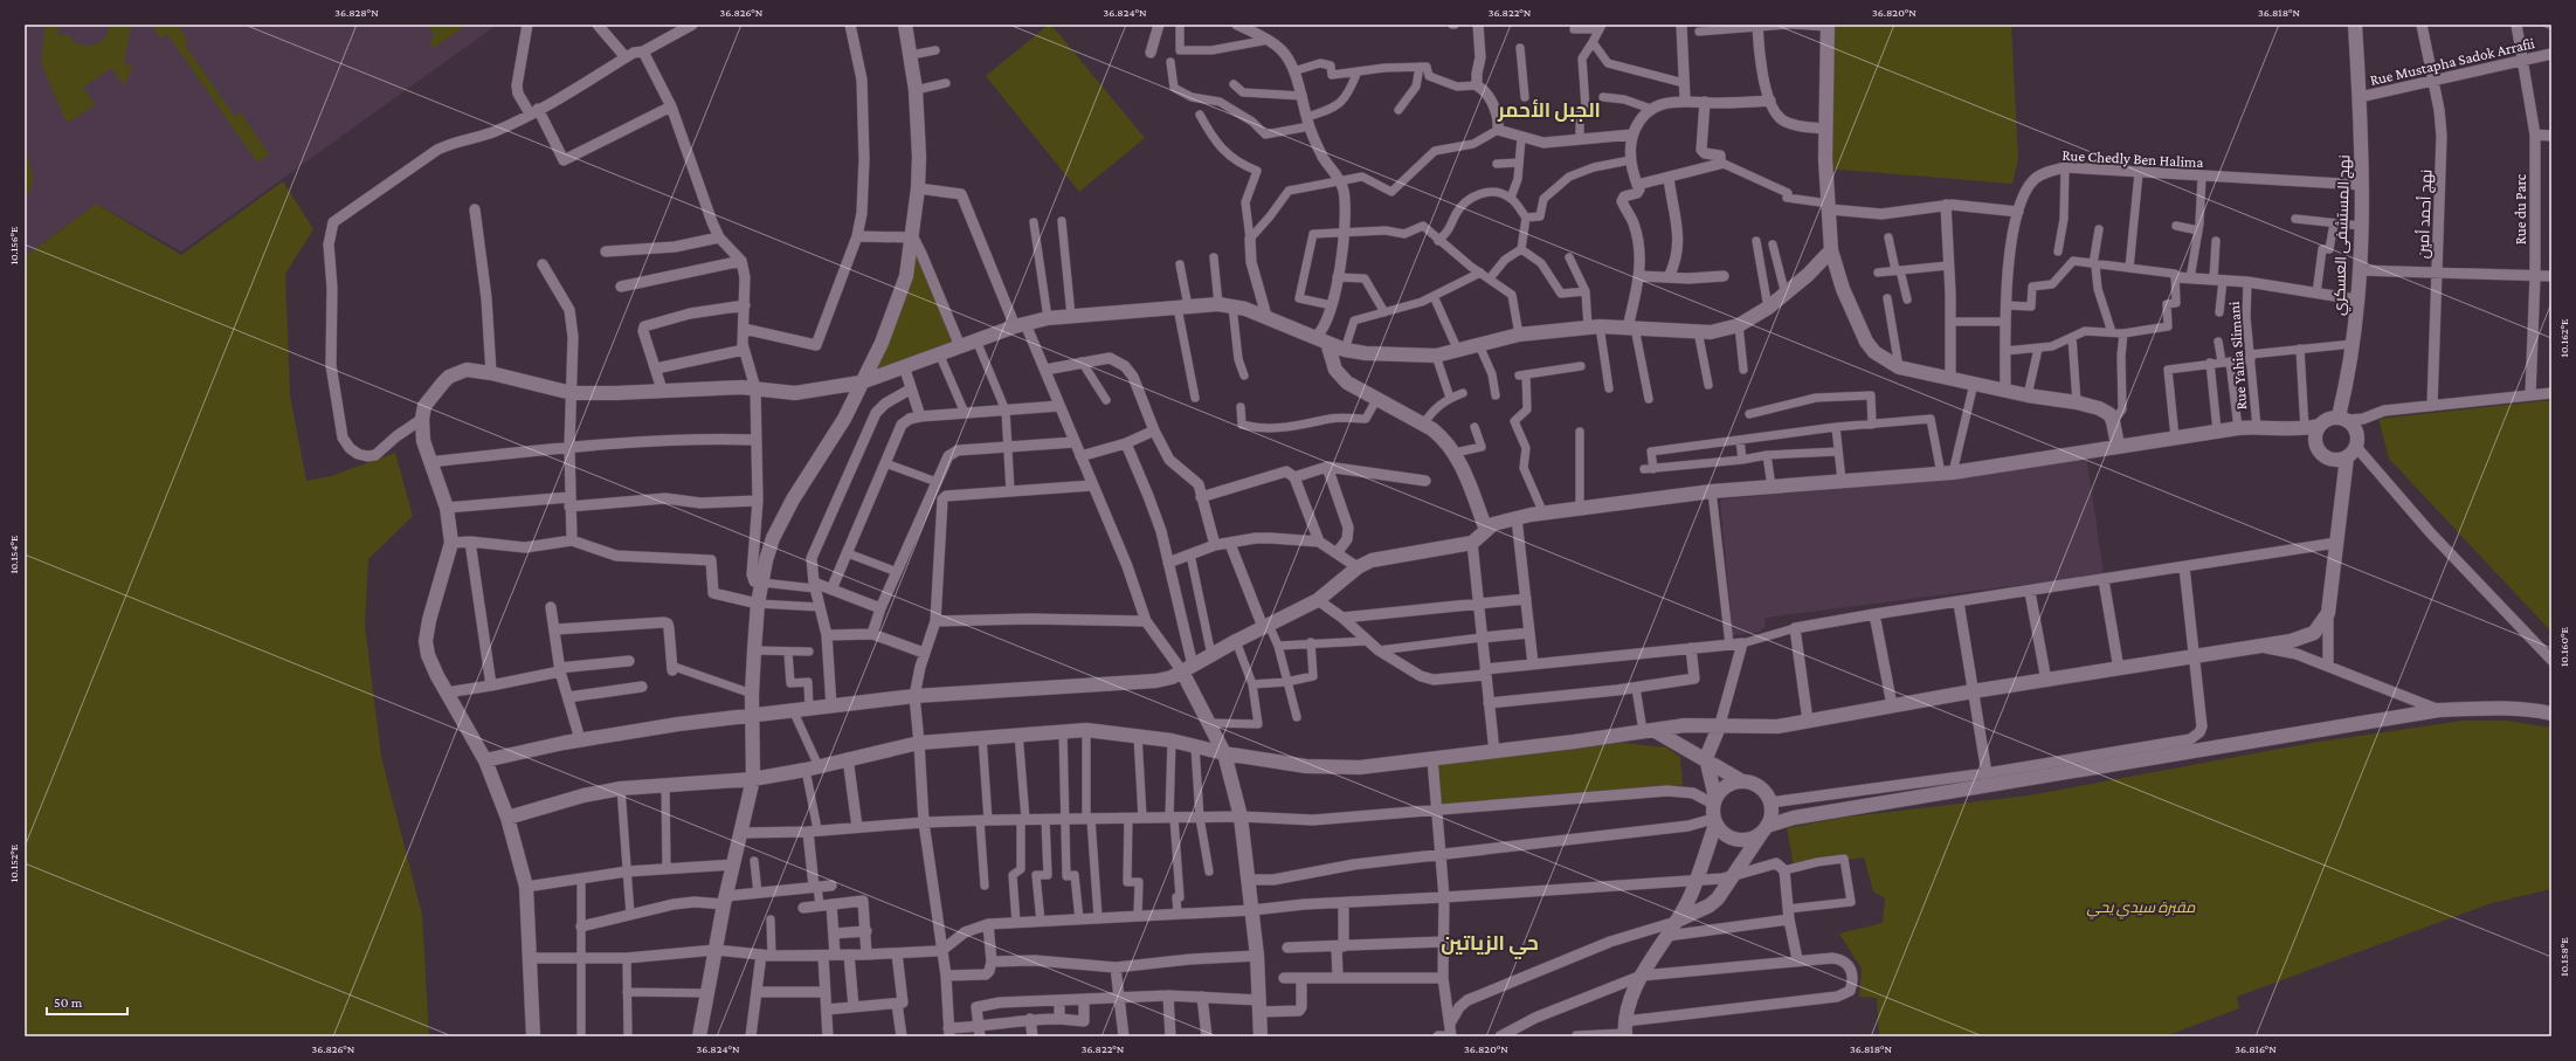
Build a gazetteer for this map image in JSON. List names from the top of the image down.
{
  "streets": {
    "street": [
      "Rue Mustapha Sadok Arrafii",
      "Rue Chedly Ben Halima",
      "Rue du Parc",
      "نهج أحمد أمين",
      "نهج المستشفى العسكري",
      "Rue Yahia Slimani"
    ]
  },
  "crossings": [
    ["Rue Mustapha Sadok Arrafii", "Rue du Parc"],
    ["Rue Mustapha Sadok Arrafii", "نهج أحمد أمين"],
    ["Rue Mustapha Sadok Arrafii", "نهج المستشفى العسكري"],
    ["Rue Chedly Ben Halima", "نهج المستشفى العسكري"]
  ],
  "districts": ["الجبل الأحمر", "حي الزياتين"],
  "parks": ["مقبرة سيدي يحي"],
  "scale_bar": "50 m",
  "coordinates": [
    "36.828°N",
    "36.826°N",
    "36.824°N",
    "36.822°N",
    "36.820°N",
    "36.818°N",
    "10.156°E",
    "10.162°E",
    "10.154°E",
    "10.160°E",
    "10.152°E",
    "10.158°E",
    "36.816°N"
  ]
}
